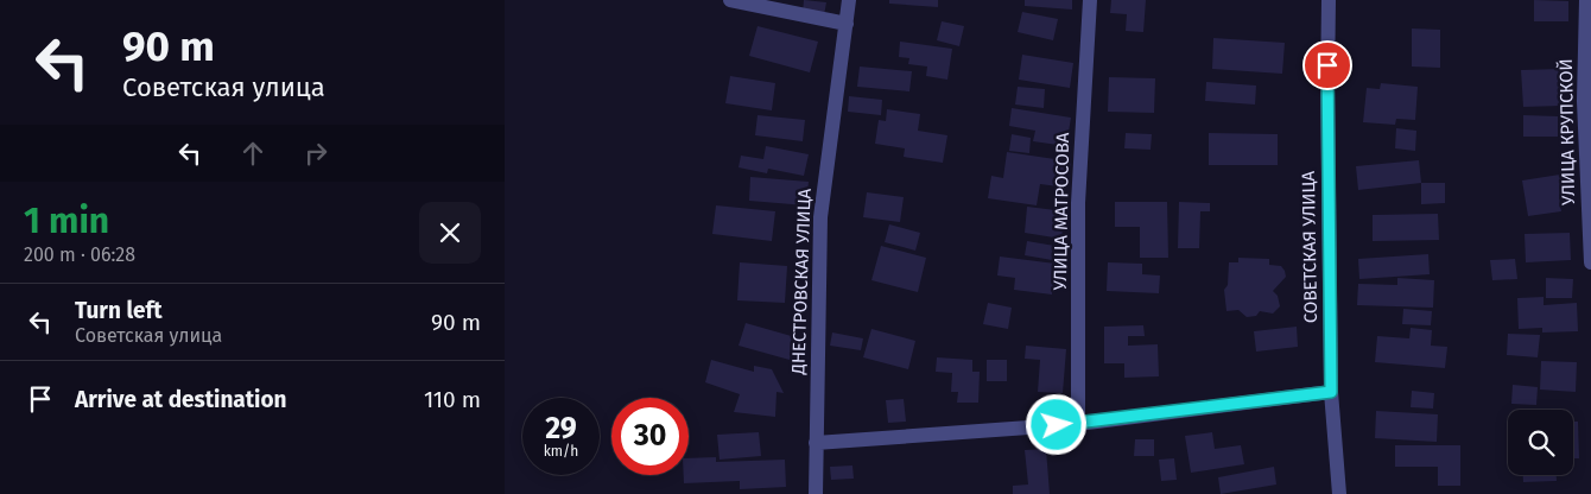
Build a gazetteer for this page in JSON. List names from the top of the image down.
{
  "streets": {
    "street": [
      "УЛИЦА КРУПСКОЙ",
      "УЛИЦА МАТРОСОВА",
      "СОВЕТСКАЯ УЛИЦА",
      "ДНЕСТРОВСКАЯ УЛИЦА"
    ]
  },
  "page": {
    "turn": ["90 m", "Советская улица"],
    "heading": ["1 min", "200 m · 06:28"],
    "list": [
      {
        "name": "Turn left",
        "note": "Советская улица",
        "value": "90 m"
      },
      {
        "name": "Arrive at destination",
        "value": "110 m"
      }
    ],
    "speed": "29 km/h",
    "limit": "30"
  }
}
